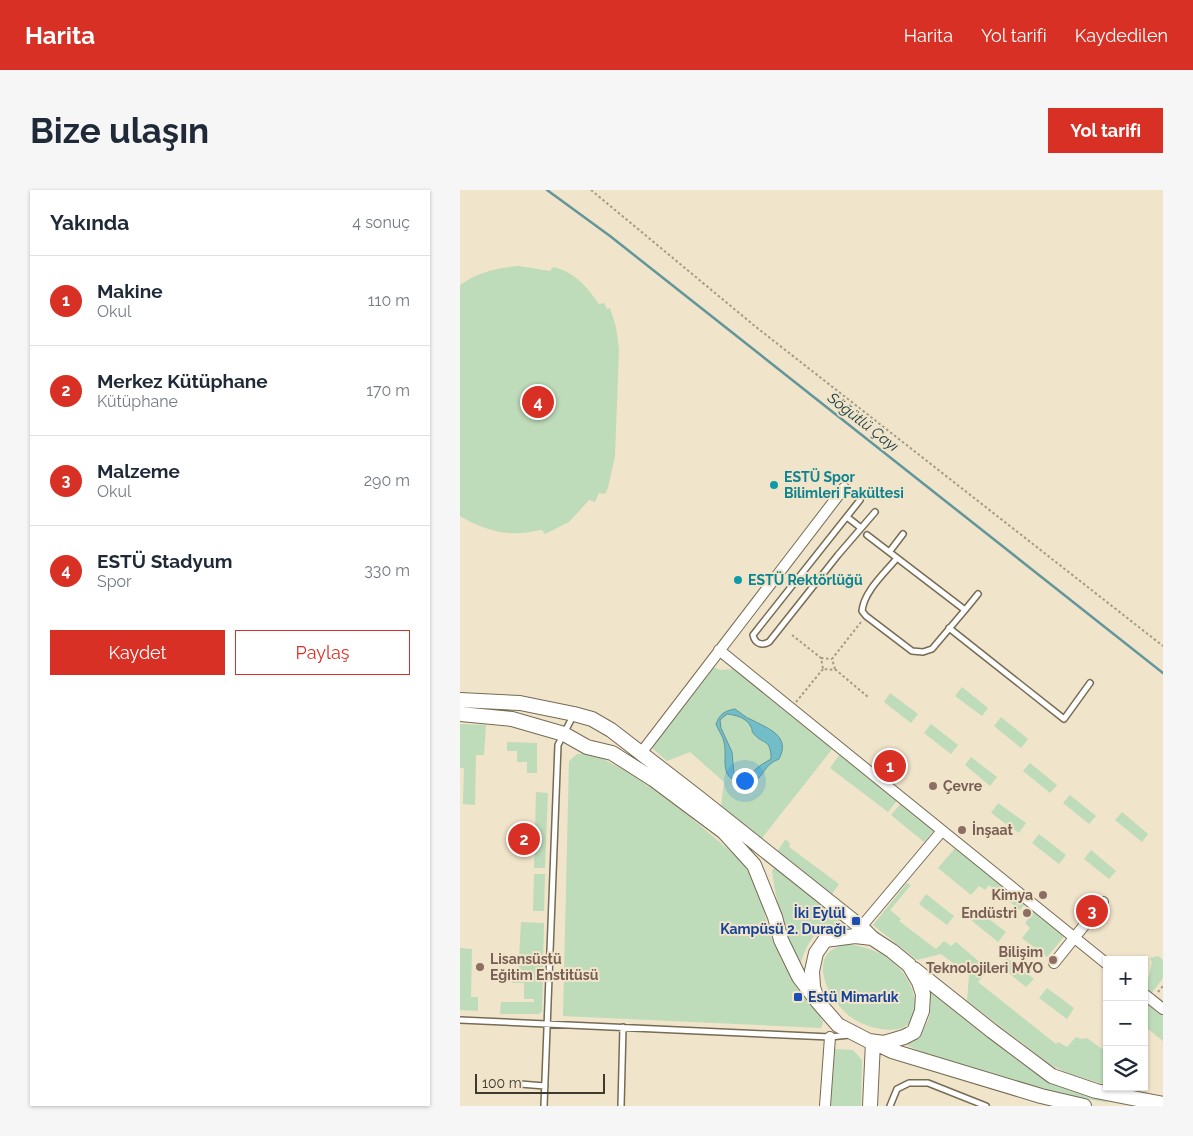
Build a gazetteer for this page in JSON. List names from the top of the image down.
{
  "water": ["Söğütlü Çayı"],
  "places": {
    "other": [
      "ESTÜ Spor Bilimleri Fakültesi",
      "ESTÜ Rektörlüğü",
      "Çevre",
      "İnşaat",
      "Kimya",
      "Endüstri",
      "Bilişim Teknolojileri MYO",
      "Lisansüstü Eğitim Enstitüsü"
    ],
    "transit": ["İki Eylül Kampüsü 2. Durağı", "Estü Mimarlık"]
  },
  "scale_bar": "100 m",
  "page": {
    "header": "Harita",
    "nav": ["Harita", "Yol tarifi", "Kaydedilen"],
    "buttons": [
      "Yol tarifi",
      ["Kaydet", "Paylaş"]
    ],
    "title": "Bize ulaşın",
    "heading": ["Yakında", "4 sonuç"],
    "list": [
      {
        "mark": "1",
        "name": "Makine",
        "note": "Okul",
        "value": "110 m"
      },
      {
        "mark": "2",
        "name": "Merkez Kütüphane",
        "note": "Kütüphane",
        "value": "170 m"
      },
      {
        "mark": "3",
        "name": "Malzeme",
        "note": "Okul",
        "value": "290 m"
      },
      {
        "mark": "4",
        "name": "ESTÜ Stadyum",
        "note": "Spor",
        "value": "330 m"
      }
    ],
    "pins": [
      "4",
      "1",
      "2",
      "3"
    ],
    "map_buttons": ["+", "−"],
    "scale": "100 m"
  }
}
